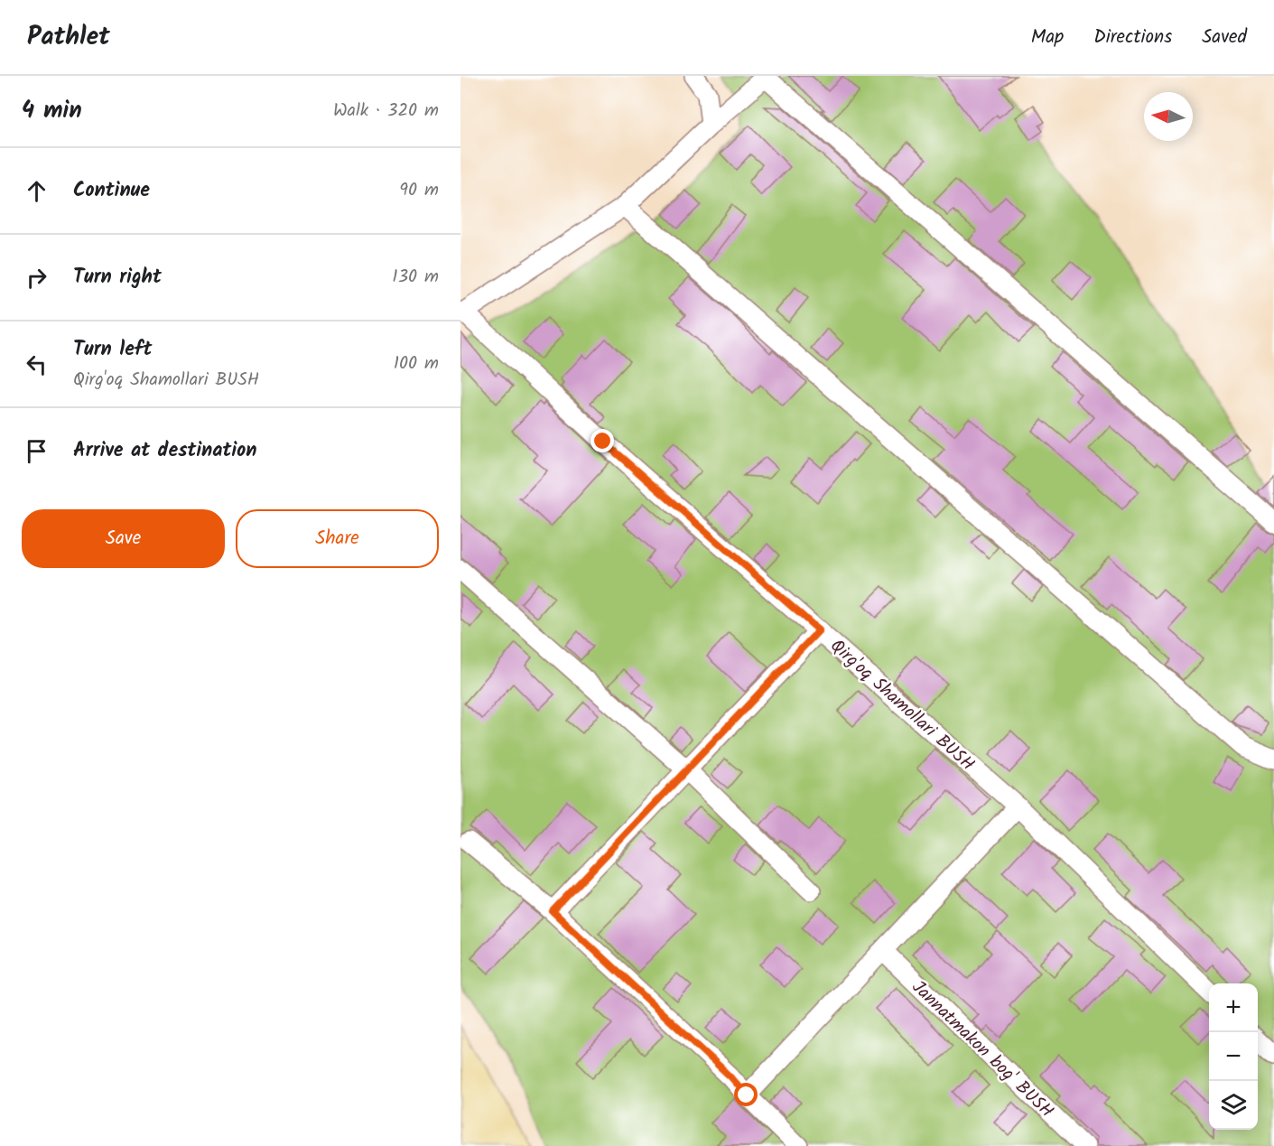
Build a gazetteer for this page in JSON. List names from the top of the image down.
{
  "streets": {
    "street": ["Qirg'oq Shamollari BUSH", "Jannatmakon bog' BUSH"]
  },
  "north": "left",
  "page": {
    "header": "Pathlet",
    "nav": ["Map", "Directions", "Saved"],
    "heading": ["4 min", "Walk · 320 m"],
    "list": [
      ["Continue", "90 m"],
      ["Turn right", "130 m"],
      ["Turn left", "Qirg'oq Shamollari BUSH", "100 m"],
      "Arrive at destination"
    ],
    "buttons": ["Save", "Share"],
    "map_buttons": ["+", "−"]
  }
}
